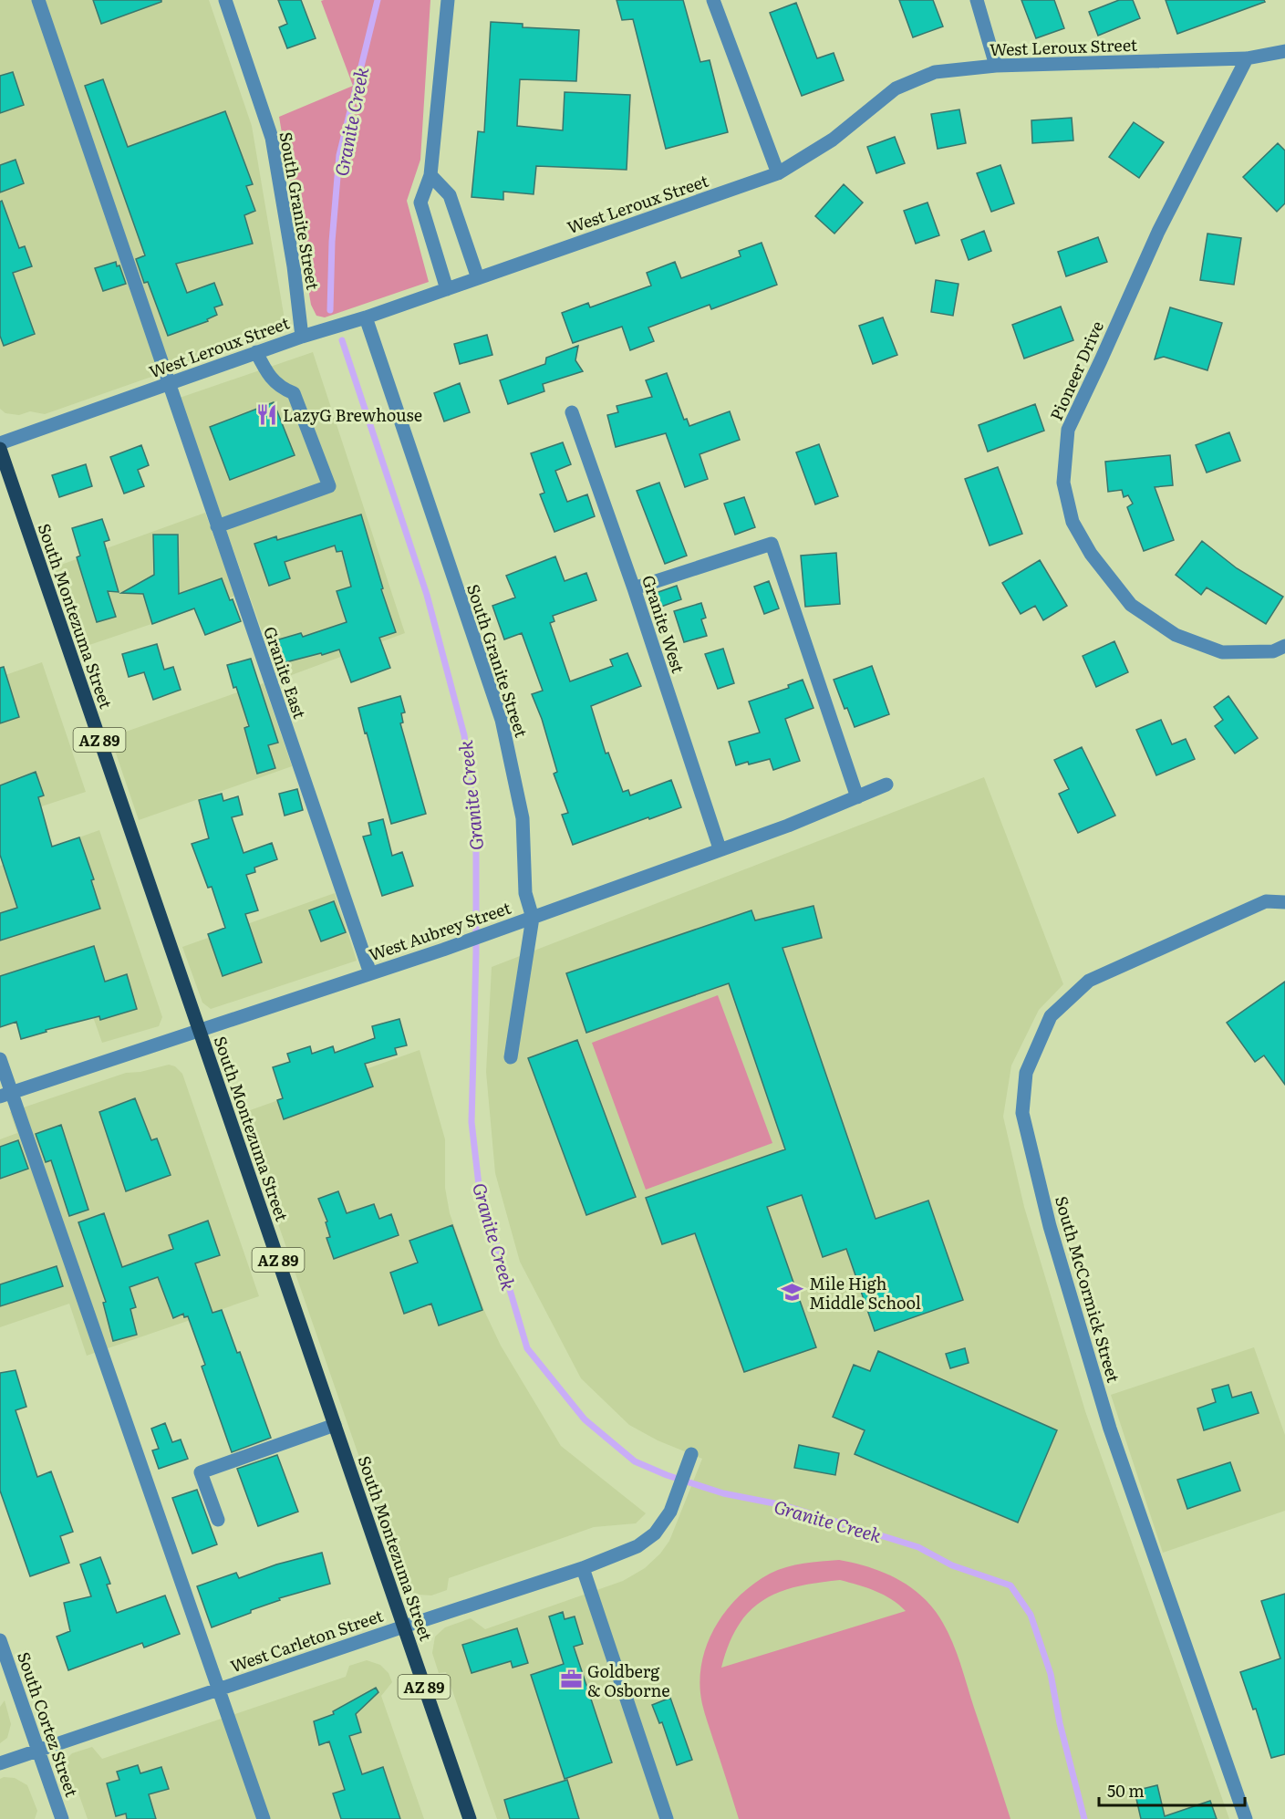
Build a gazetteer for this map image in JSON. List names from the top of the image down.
{
  "streets": {
    "main road": ["South Montezuma Street", "AZ 89"],
    "street": [
      "West Leroux Street",
      "South Granite Street",
      "Pioneer Drive",
      "Granite West",
      "Granite East",
      "West Aubrey Street",
      "South McCormick Street",
      "West Carleton Street",
      "South Cortez Street"
    ]
  },
  "crossings": [
    ["West Leroux Street", "South Granite Street"],
    ["West Leroux Street", "Pioneer Drive"],
    ["West Leroux Street", "Granite East"],
    ["South Granite Street", "West Aubrey Street"],
    ["South Montezuma Street", "West Aubrey Street"],
    ["South Montezuma Street", "West Carleton Street"],
    ["Granite West", "West Aubrey Street"],
    ["Granite East", "West Aubrey Street"],
    ["West Carleton Street", "South Cortez Street"]
  ],
  "water": ["Granite Creek"],
  "places": {
    "restaurant": ["LazyG Brewhouse"],
    "school or university": ["Mile High Middle School"],
    "office": ["Goldberg & Osborne"]
  },
  "scale_bar": "50 m"
}
